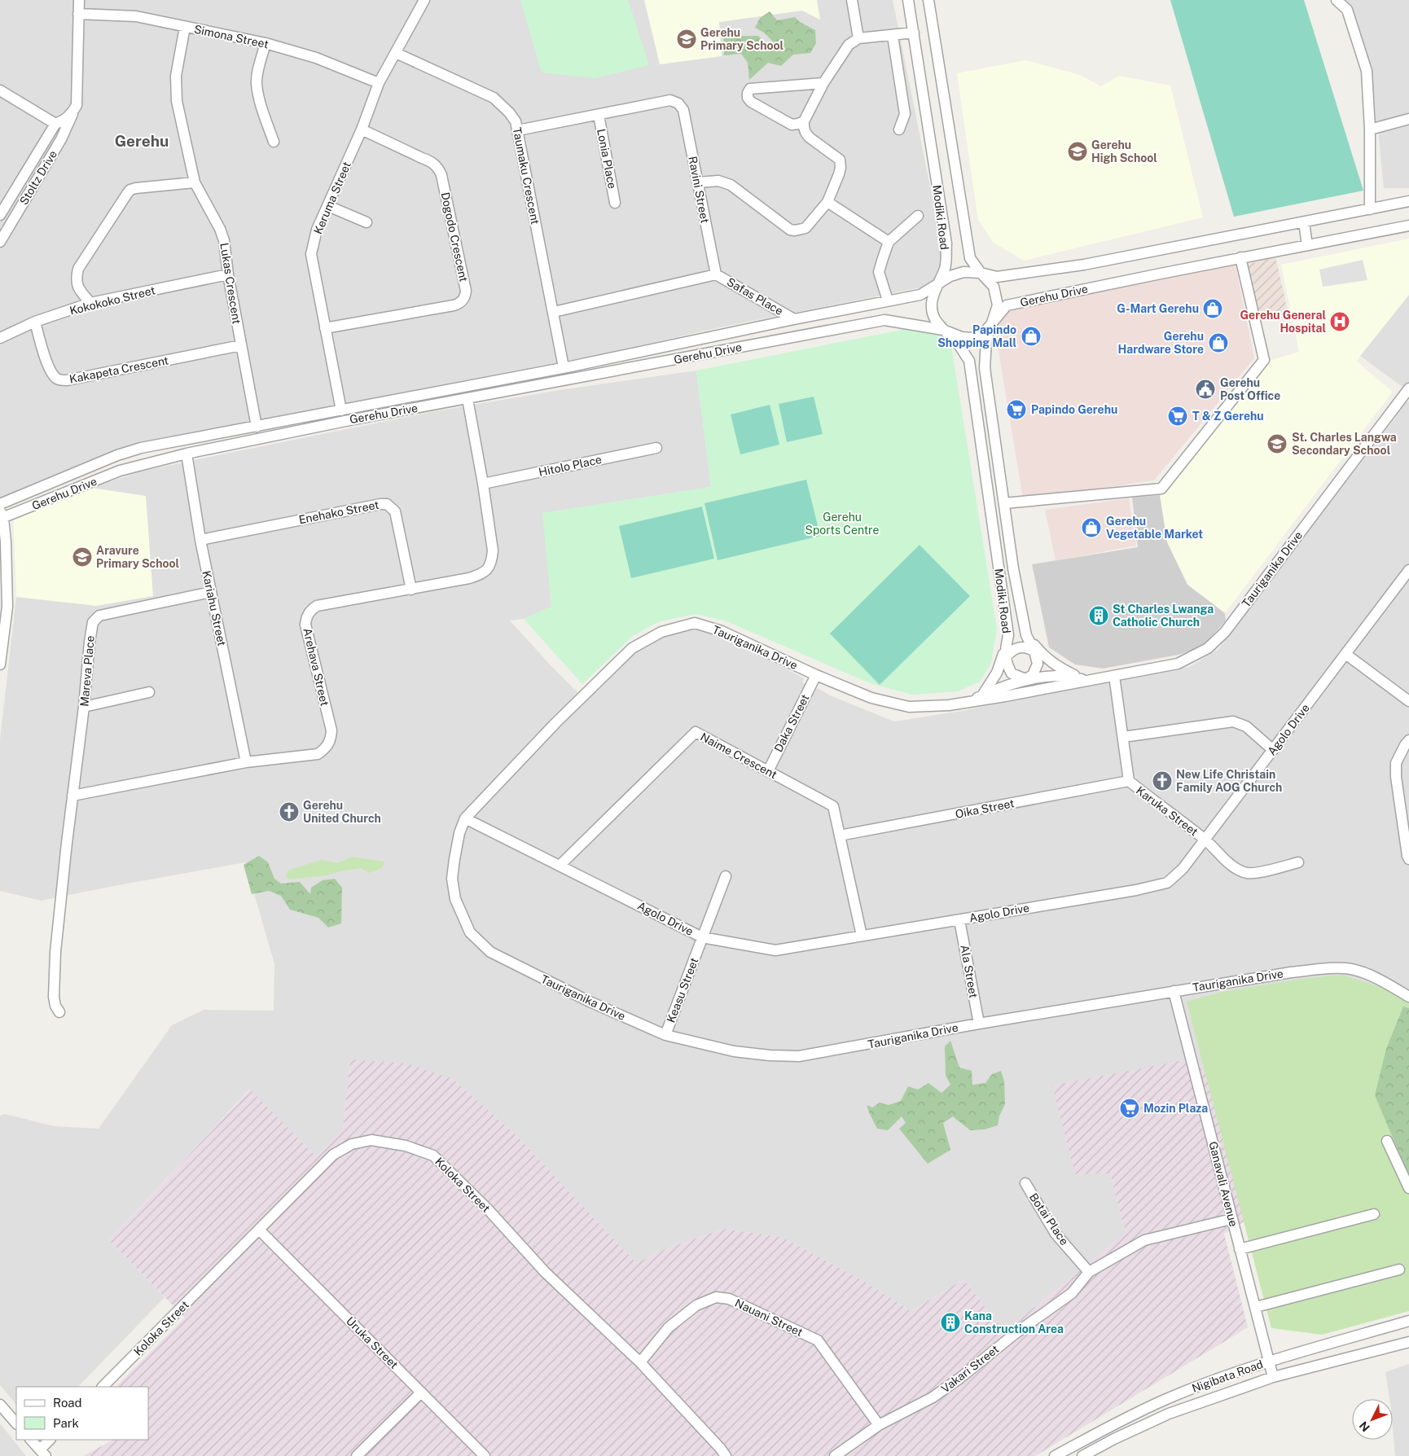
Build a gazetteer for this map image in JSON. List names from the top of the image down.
{
  "streets": {
    "street": [
      "Simona Street",
      "Lonia Place",
      "Taumaku Crescent",
      "Stoltz Drive",
      "Ravini Street",
      "Keruma Street",
      "Modiki Road",
      "Dogodo Crescent",
      "Lukas Crescent",
      "Gerehu Drive",
      "Safas Place",
      "Kokokoko Street",
      "Kakapeta Crescent",
      "Hitolo Place",
      "Enehako Street",
      "Tauriganika Drive",
      "Kariahu Street",
      "Arehava Street",
      "Mareva Place",
      "Daka Street",
      "Agolo Drive",
      "Naime Crescent",
      "Oika Street",
      "Karuka Street",
      "Ala Street",
      "Keasu Street",
      "Ganavali Avenue",
      "Koloka Street",
      "Botai Place",
      "Nauani Street",
      "Uruka Street",
      "Vakari Street",
      "Nigibata Road"
    ]
  },
  "crossings": [
    ["Simona Street", "Stoltz Drive"],
    ["Simona Street", "Keruma Street"],
    ["Simona Street", "Lukas Crescent"],
    ["Lonia Place", "Ravini Street"],
    ["Taumaku Crescent", "Ravini Street"],
    ["Taumaku Crescent", "Keruma Street"],
    ["Taumaku Crescent", "Gerehu Drive"],
    ["Ravini Street", "Safas Place"],
    ["Keruma Street", "Dogodo Crescent"],
    ["Keruma Street", "Gerehu Drive"],
    ["Modiki Road", "Gerehu Drive"],
    ["Modiki Road", "Tauriganika Drive"],
    ["Lukas Crescent", "Gerehu Drive"],
    ["Lukas Crescent", "Kokokoko Street"],
    ["Lukas Crescent", "Kakapeta Crescent"],
    ["Gerehu Drive", "Safas Place"],
    ["Gerehu Drive", "Kariahu Street"],
    ["Gerehu Drive", "Arehava Street"],
    ["Kokokoko Street", "Kakapeta Crescent"],
    ["Hitolo Place", "Arehava Street"],
    ["Enehako Street", "Kariahu Street"],
    ["Enehako Street", "Arehava Street"],
    ["Tauriganika Drive", "Daka Street"],
    ["Tauriganika Drive", "Agolo Drive"],
    ["Tauriganika Drive", "Karuka Street"],
    ["Tauriganika Drive", "Ala Street"],
    ["Tauriganika Drive", "Keasu Street"],
    ["Tauriganika Drive", "Ganavali Avenue"],
    ["Kariahu Street", "Arehava Street"],
    ["Kariahu Street", "Mareva Place"],
    ["Arehava Street", "Mareva Place"],
    ["Daka Street", "Naime Crescent"],
    ["Agolo Drive", "Naime Crescent"],
    ["Agolo Drive", "Karuka Street"],
    ["Agolo Drive", "Ala Street"],
    ["Agolo Drive", "Keasu Street"],
    ["Naime Crescent", "Oika Street"],
    ["Oika Street", "Karuka Street"],
    ["Ganavali Avenue", "Vakari Street"],
    ["Ganavali Avenue", "Nigibata Road"],
    ["Koloka Street", "Nauani Street"],
    ["Koloka Street", "Uruka Street"],
    ["Botai Place", "Vakari Street"],
    ["Nauani Street", "Vakari Street"]
  ],
  "districts": ["Gerehu"],
  "parks": ["Gerehu Sports Centre"],
  "places": {
    "school or university": [
      "Gerehu Primary School",
      "Gerehu High School",
      "St. Charles Langwa Secondary School",
      "Aravure Primary School"
    ],
    "shop": [
      "G-Mart Gerehu",
      "Papindo Shopping Mall",
      "Gerehu Hardware Store",
      "Gerehu Vegetable Market"
    ],
    "hospital": ["Gerehu General Hospital"],
    "public building": ["Gerehu Post Office"],
    "supermarket": ["Papindo Gerehu", "T & Z Gerehu", "Mozin Plaza"],
    "building": ["St Charles Lwanga Catholic Church", "Kana Construction Area"],
    "church": ["New Life Christain Family AOG Church", "Gerehu United Church"]
  },
  "legend": ["Road", "Park"],
  "north": "bottom left"
}
